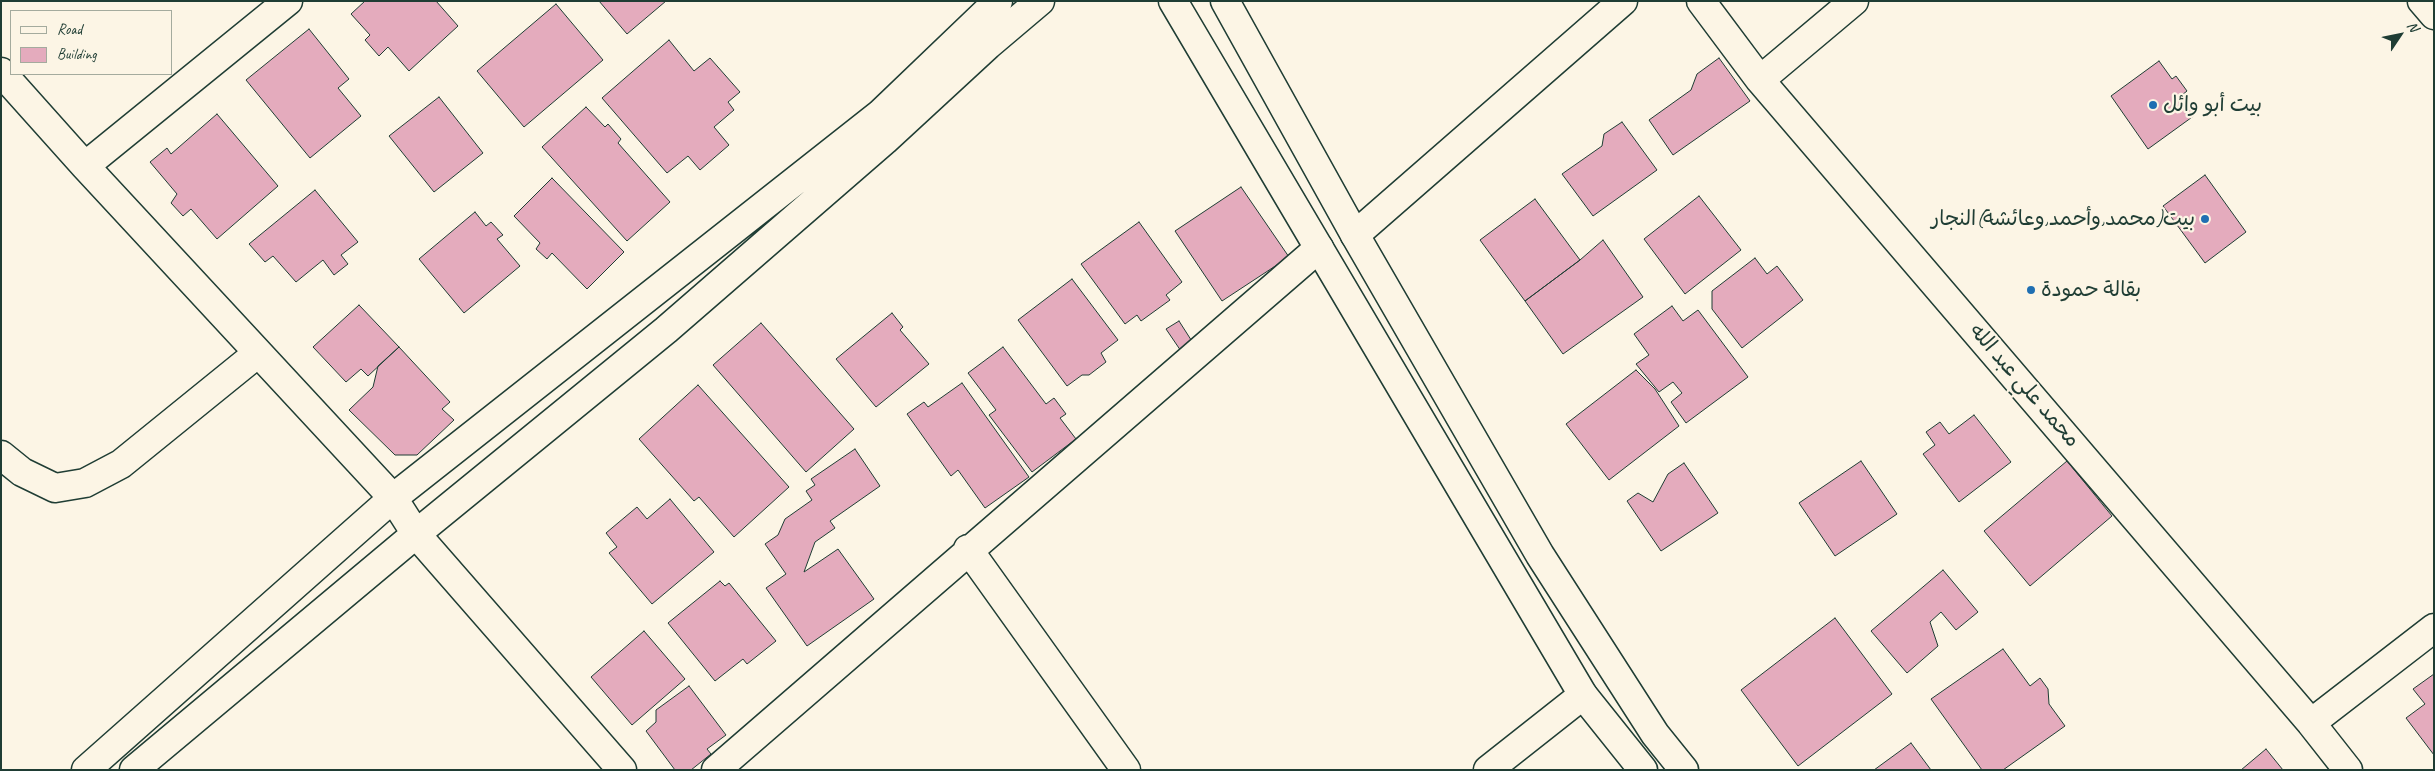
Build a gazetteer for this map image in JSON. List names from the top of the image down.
{
  "streets": {
    "street": ["محمد علي عبد الله"]
  },
  "places": ["بيت أبو وائل", "بيت(محمد,وأحمد,وعائشة)النجار", "بقالة حمودة"],
  "legend": ["Road", "Building"],
  "north": "top right"
}
